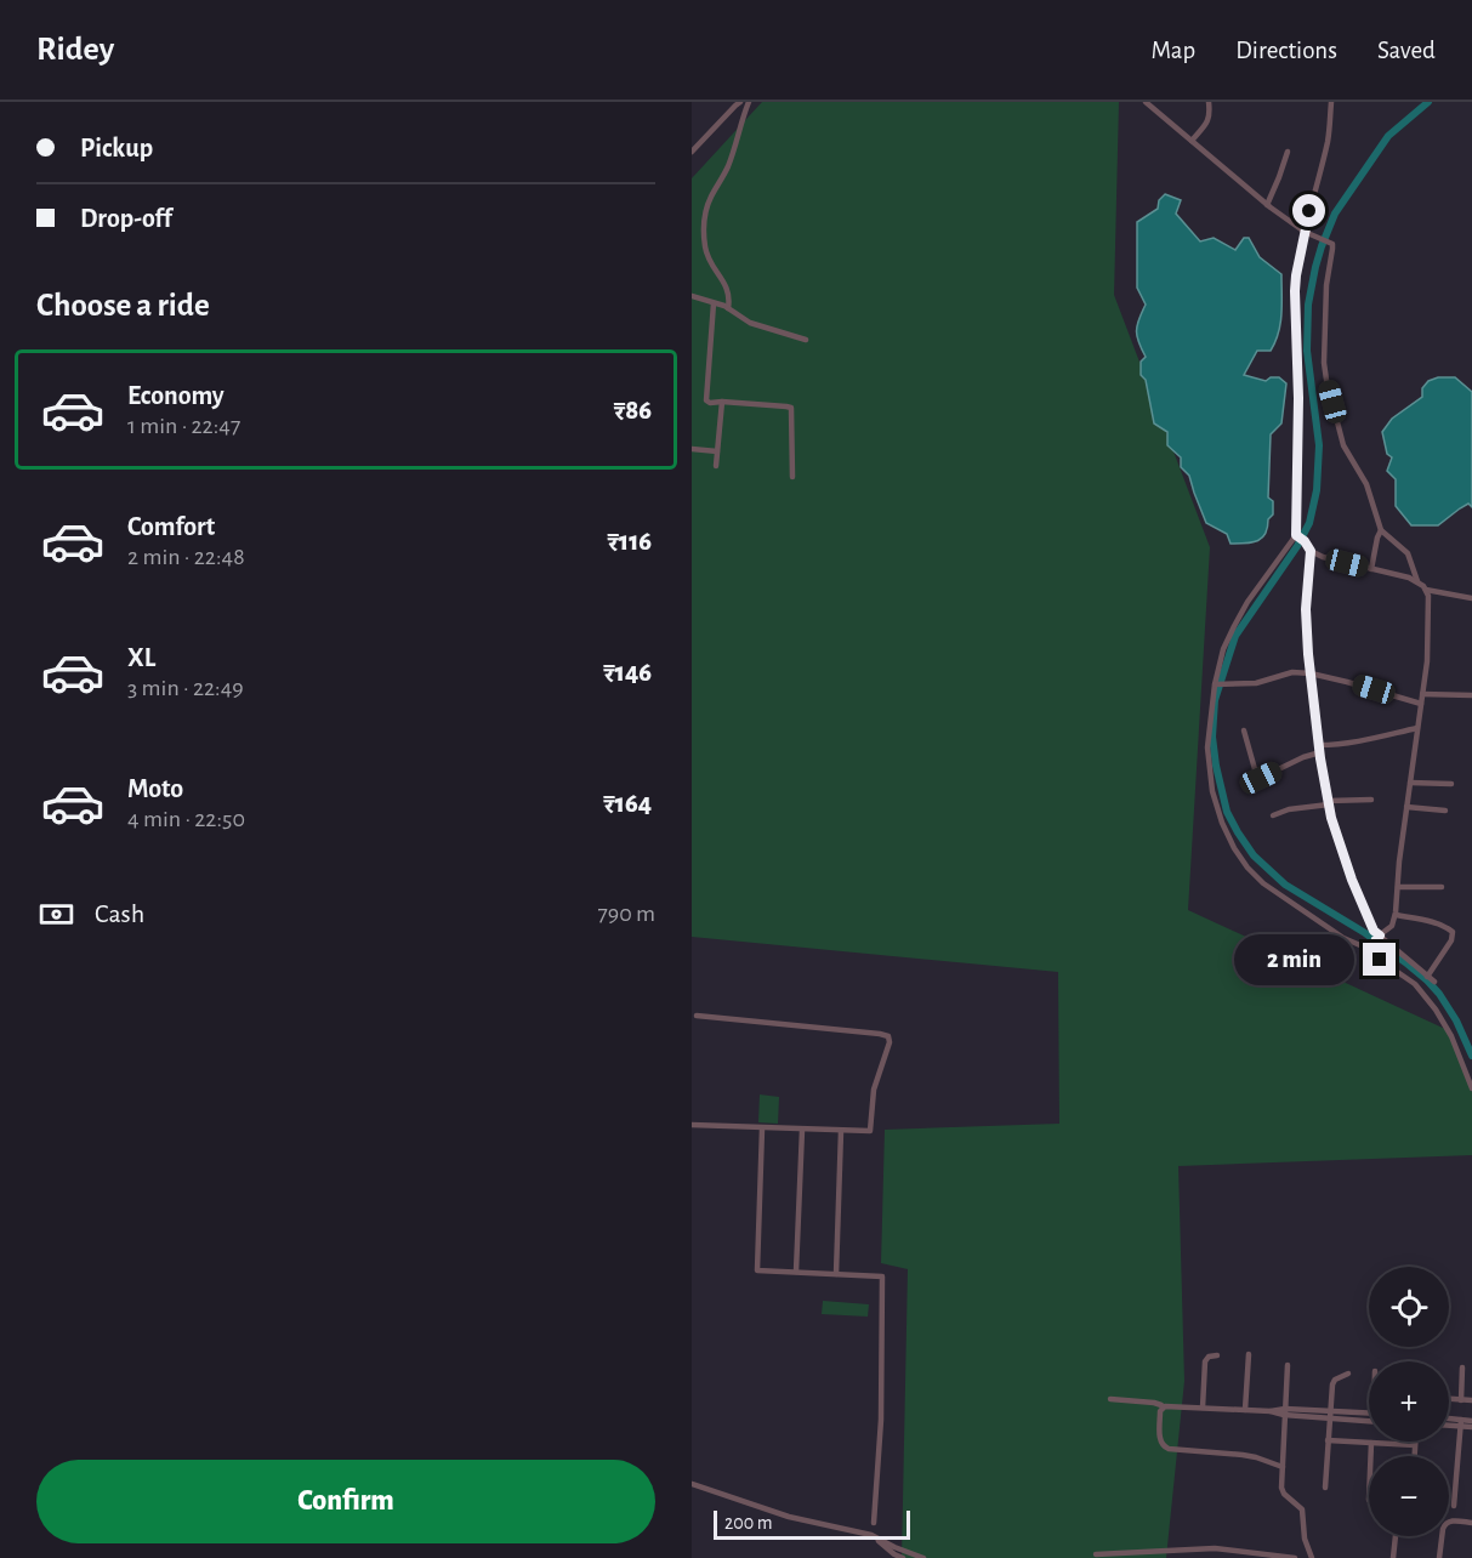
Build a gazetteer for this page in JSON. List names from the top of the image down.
{
  "scale_bar": "200 m",
  "page": {
    "header": "Ridey",
    "nav": ["Map", "Directions", "Saved"],
    "banner": ["Pickup", "Drop-off"],
    "heading": "Choose a ride",
    "list": [
      {
        "name": "Economy",
        "note": "1 min · 22:47",
        "value": "₹86"
      },
      {
        "name": "Comfort",
        "note": "2 min · 22:48",
        "value": "₹116"
      },
      {
        "name": "XL",
        "note": "3 min · 22:49",
        "value": "₹146"
      },
      {
        "name": "Moto",
        "note": "4 min · 22:50",
        "value": "₹164"
      }
    ],
    "pay": ["Cash", "790 m"],
    "bubble": "2 min",
    "map_buttons": ["+", "−"],
    "buttons": "Confirm",
    "scale": "200 m"
  }
}
